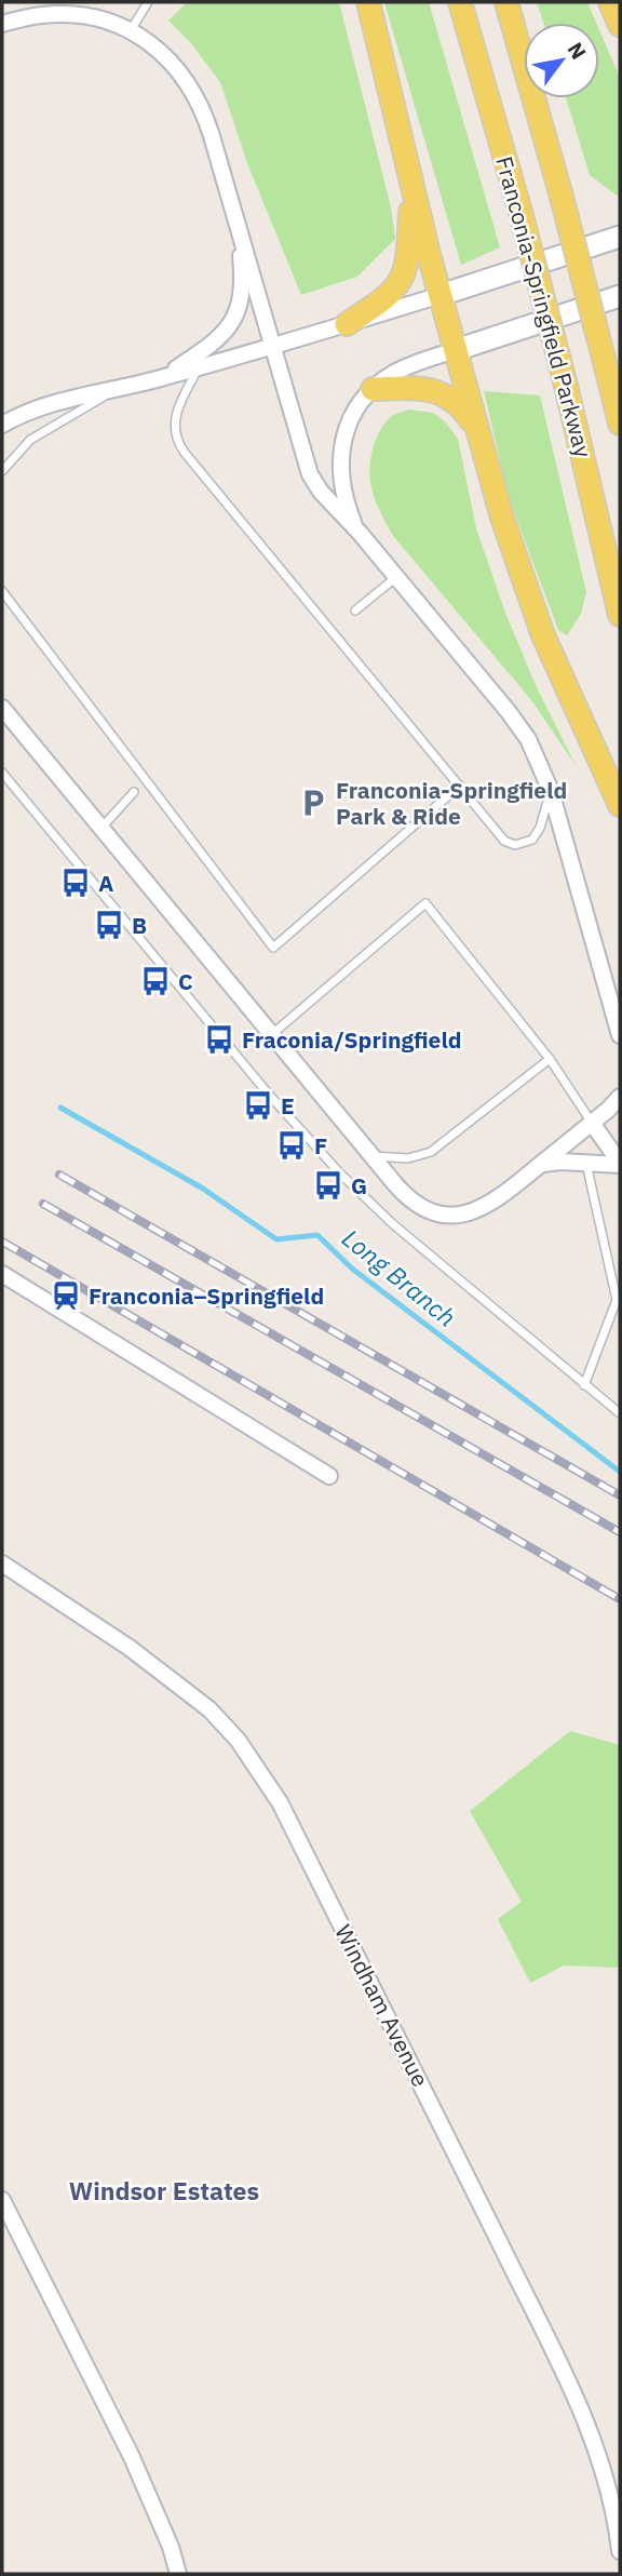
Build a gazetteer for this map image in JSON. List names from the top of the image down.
{
  "streets": {
    "main road": ["Franconia-Springfield Parkway"],
    "street": ["Windham Avenue"]
  },
  "districts": ["Windsor Estates"],
  "water": ["Long Branch"],
  "places": {
    "parking": ["Franconia-Springfield Park & Ride"],
    "bus stop": [
      "A",
      "B",
      "C",
      "Fraconia/Springfield",
      "E",
      "F",
      "G"
    ],
    "station": ["Franconia–Springfield"]
  },
  "north": "top right"
}
